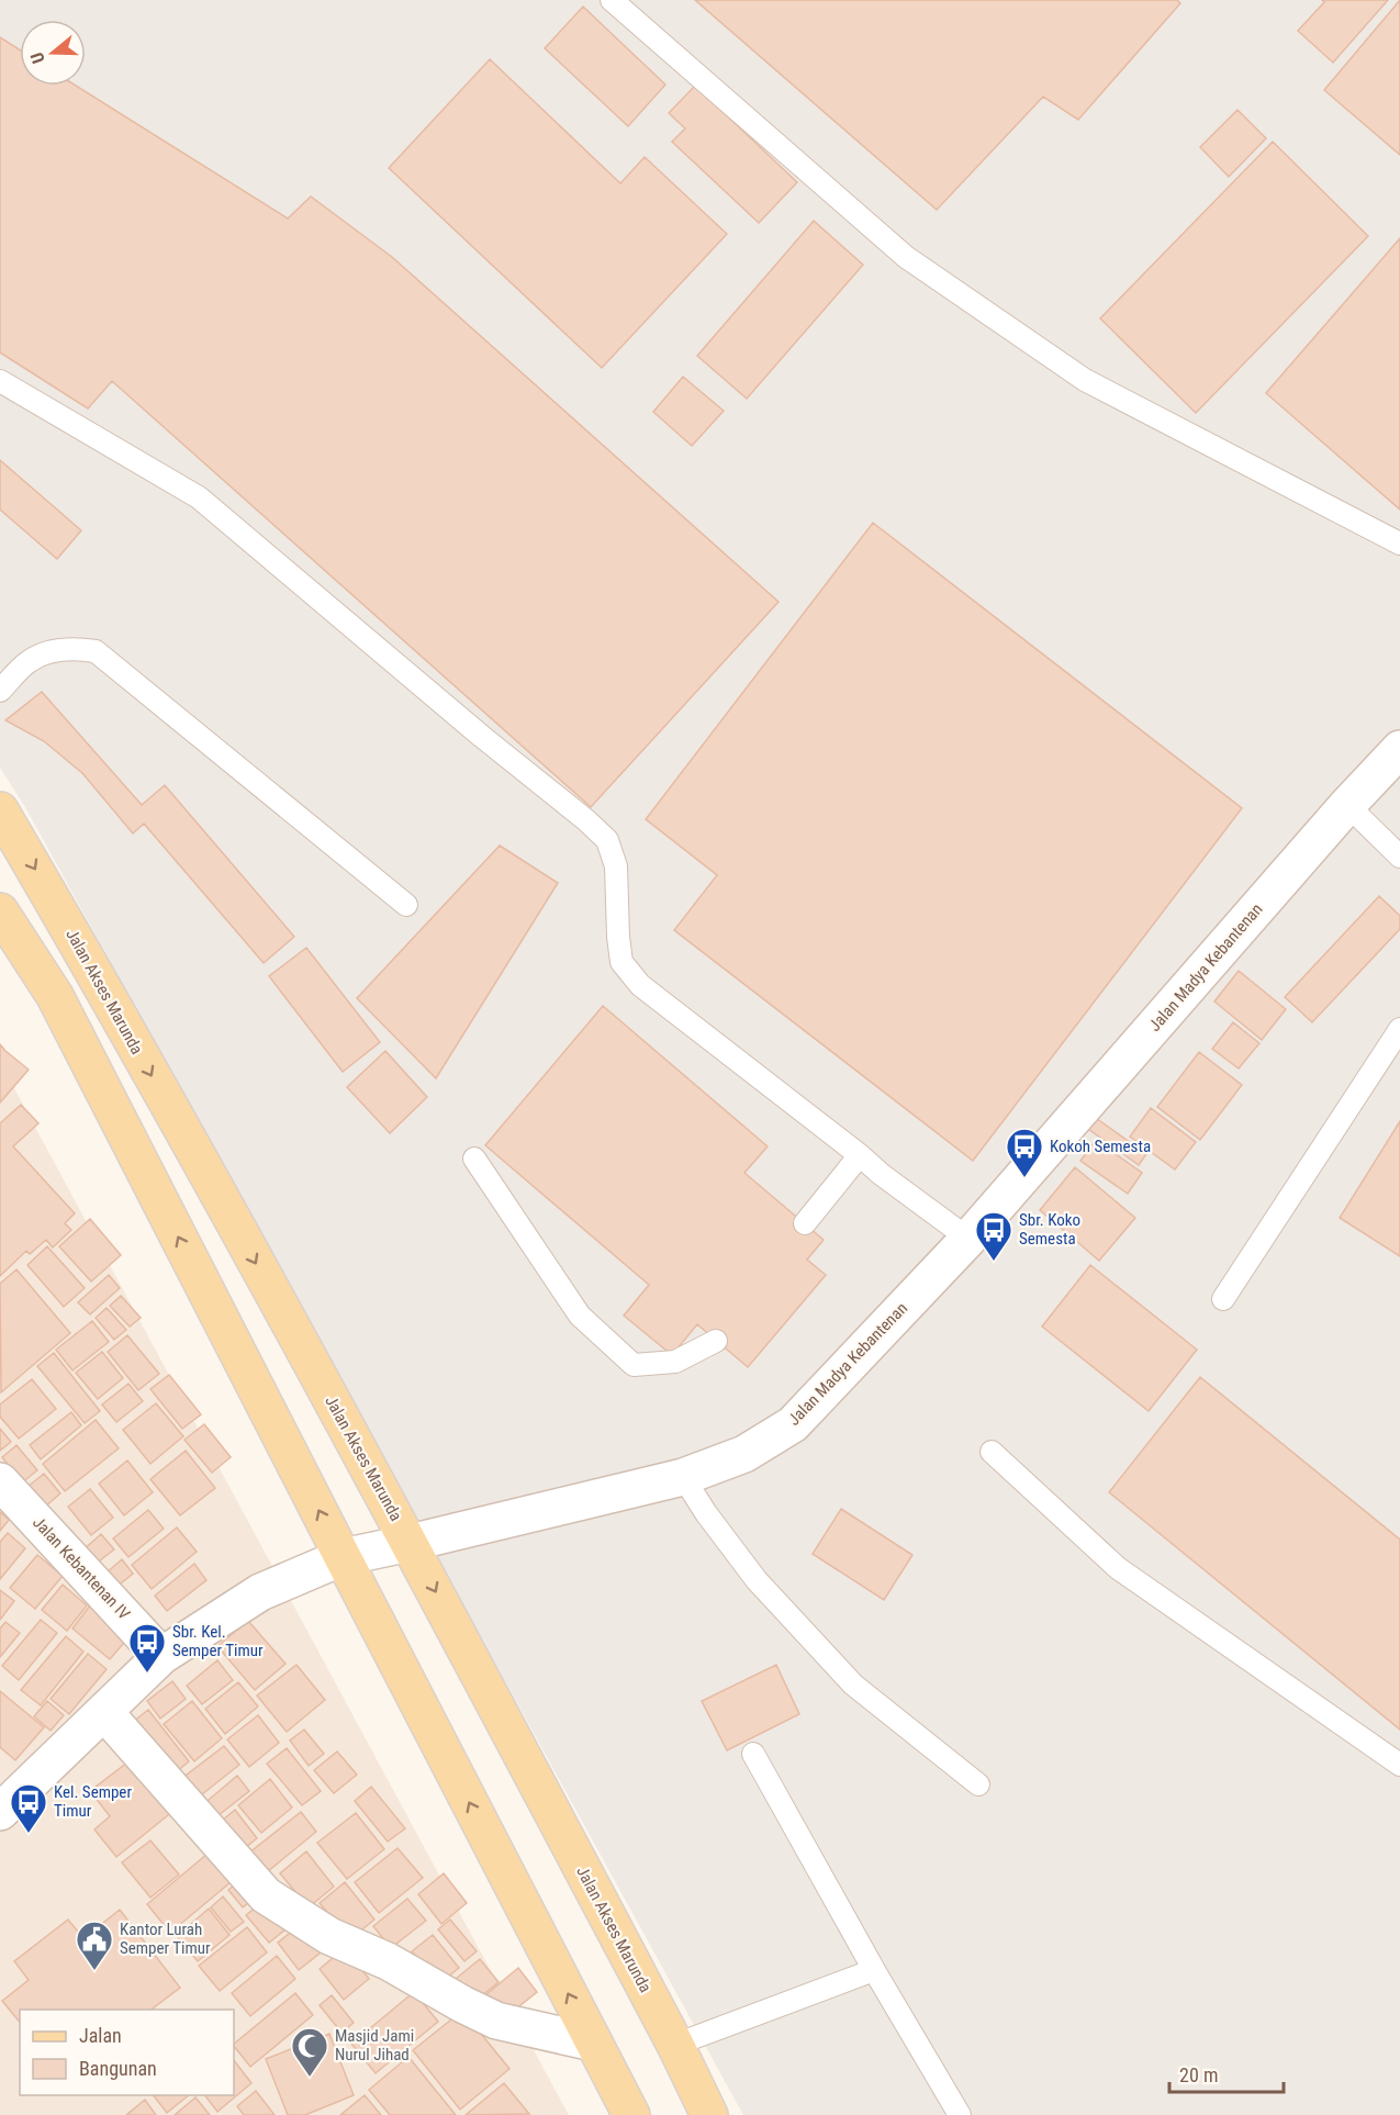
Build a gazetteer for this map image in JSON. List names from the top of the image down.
{
  "streets": {
    "main road": ["Jalan Akses Marunda"],
    "street": ["Jalan Madya Kebantenan", "Jalan Kebantenan IV"]
  },
  "crossings": [
    ["Jalan Madya Kebantenan", "Jalan Akses Marunda"],
    ["Jalan Madya Kebantenan", "Jalan Kebantenan IV"]
  ],
  "places": {
    "bus stop": [
      "Kokoh Semesta",
      "Sbr. Koko Semesta",
      "Sbr. Kel. Semper Timur",
      "Kel. Semper Timur"
    ],
    "public building": ["Kantor Lurah Semper Timur"],
    "mosque": ["Masjid Jami Nurul Jihad"]
  },
  "legend": ["Jalan", "Bangunan"],
  "scale_bar": "20 m",
  "north": "left"
}
